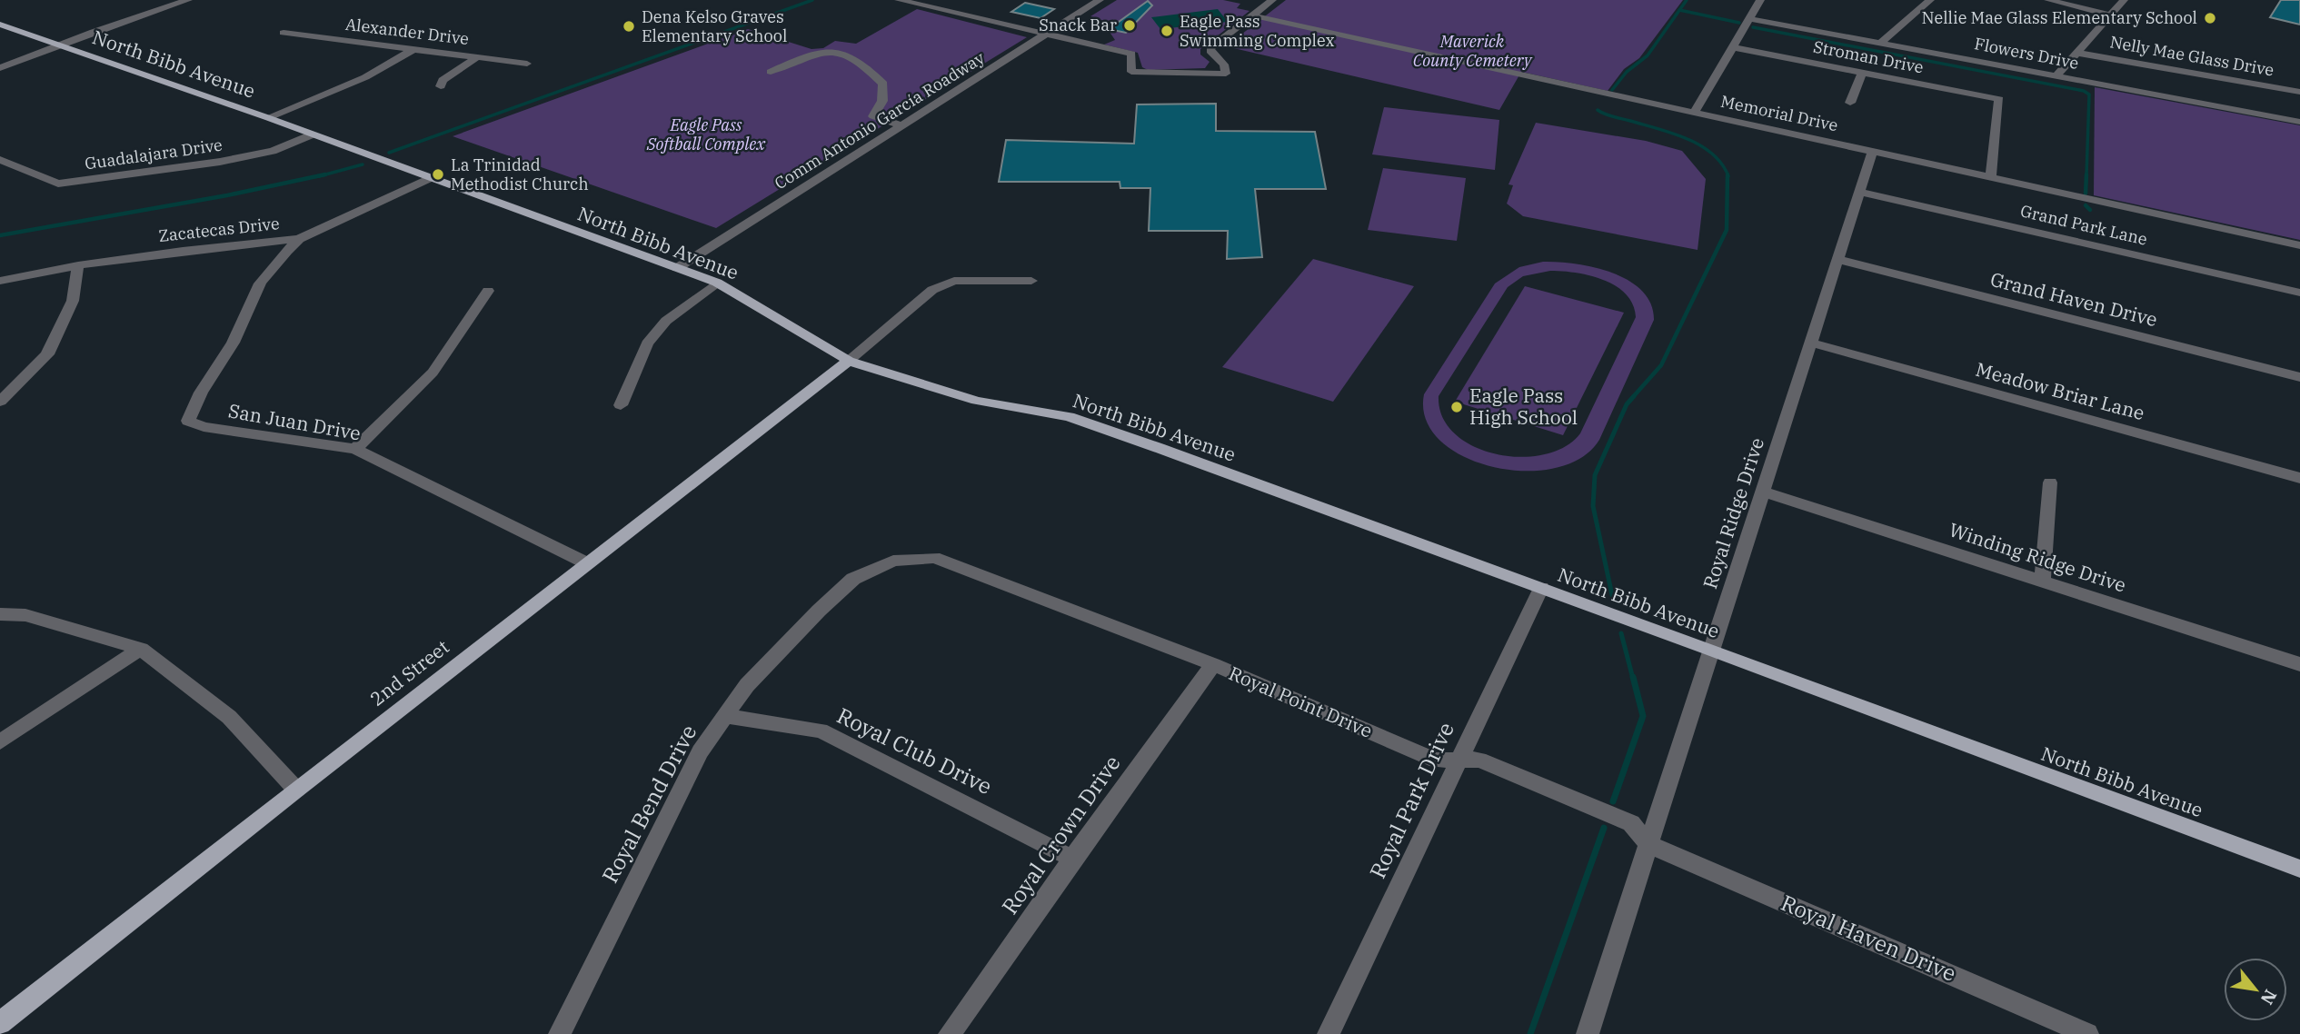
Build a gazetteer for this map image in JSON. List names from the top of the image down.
{
  "streets": {
    "main road": ["North Bibb Avenue", "2nd Street"],
    "street": [
      "Alexander Drive",
      "Flowers Drive",
      "Nelly Mae Glass Drive",
      "Stroman Drive",
      "Memorial Drive",
      "Comm Antonio García Roadway",
      "Guadalajara Drive",
      "Grand Park Lane",
      "Zacatecas Drive",
      "Grand Haven Drive",
      "Meadow Briar Lane",
      "San Juan Drive",
      "Royal Ridge Drive",
      "Winding Ridge Drive",
      "Royal Point Drive",
      "Royal Club Drive",
      "Royal Park Drive",
      "Royal Bend Drive",
      "Royal Crown Drive",
      "Royal Haven Drive"
    ]
  },
  "crossings": [
    ["Stroman Drive", "Memorial Drive"],
    ["North Bibb Avenue", "Comm Antonio García Roadway"],
    ["North Bibb Avenue", "Guadalajara Drive"],
    ["North Bibb Avenue", "Zacatecas Drive"],
    ["North Bibb Avenue", "Royal Ridge Drive"],
    ["North Bibb Avenue", "2nd Street"],
    ["North Bibb Avenue", "Royal Park Drive"],
    ["Memorial Drive", "Royal Ridge Drive"],
    ["Grand Park Lane", "Royal Ridge Drive"],
    ["Zacatecas Drive", "San Juan Drive"],
    ["Grand Haven Drive", "Royal Ridge Drive"],
    ["Meadow Briar Lane", "Royal Ridge Drive"],
    ["San Juan Drive", "2nd Street"],
    ["Royal Ridge Drive", "Winding Ridge Drive"],
    ["Royal Ridge Drive", "Royal Point Drive"],
    ["Royal Ridge Drive", "Royal Haven Drive"],
    ["Royal Point Drive", "Royal Park Drive"],
    ["Royal Point Drive", "Royal Bend Drive"],
    ["Royal Point Drive", "Royal Crown Drive"],
    ["Royal Point Drive", "Royal Haven Drive"],
    ["Royal Club Drive", "Royal Bend Drive"],
    ["Royal Club Drive", "Royal Crown Drive"]
  ],
  "parks": ["Maverick County Cemetery", "Eagle Pass Softball Complex"],
  "places": [
    "Nellie Mae Glass Elementary School",
    "Snack Bar",
    "Dena Kelso Graves Elementary School",
    "Eagle Pass Swimming Complex",
    "La Trinidad Methodist Church",
    "Eagle Pass High School"
  ],
  "north": "bottom right"
}
